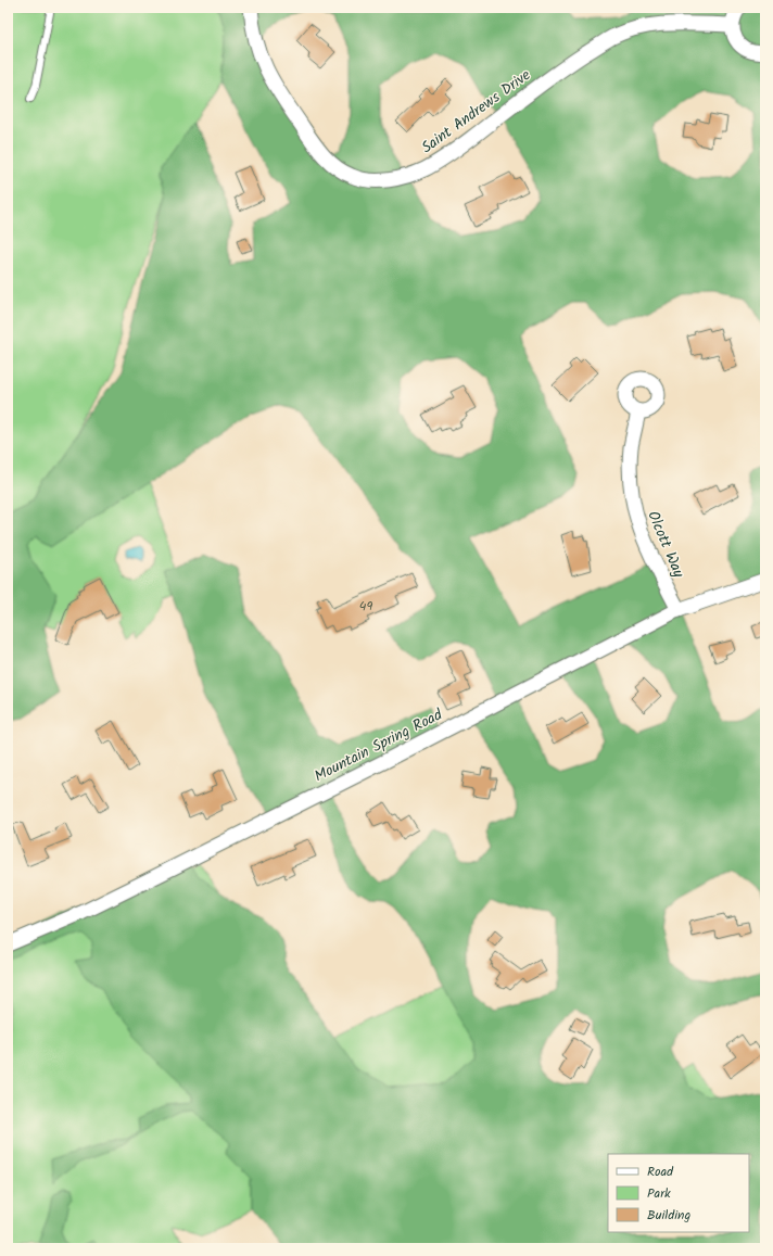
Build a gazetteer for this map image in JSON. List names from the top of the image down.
{
  "streets": {
    "street": ["Saint Andrews Drive", "Olcott Way", "Mountain Spring Road"]
  },
  "crossings": [
    ["Olcott Way", "Mountain Spring Road"]
  ],
  "house_numbers": ["49"],
  "legend": ["Road", "Park", "Building"]
}
